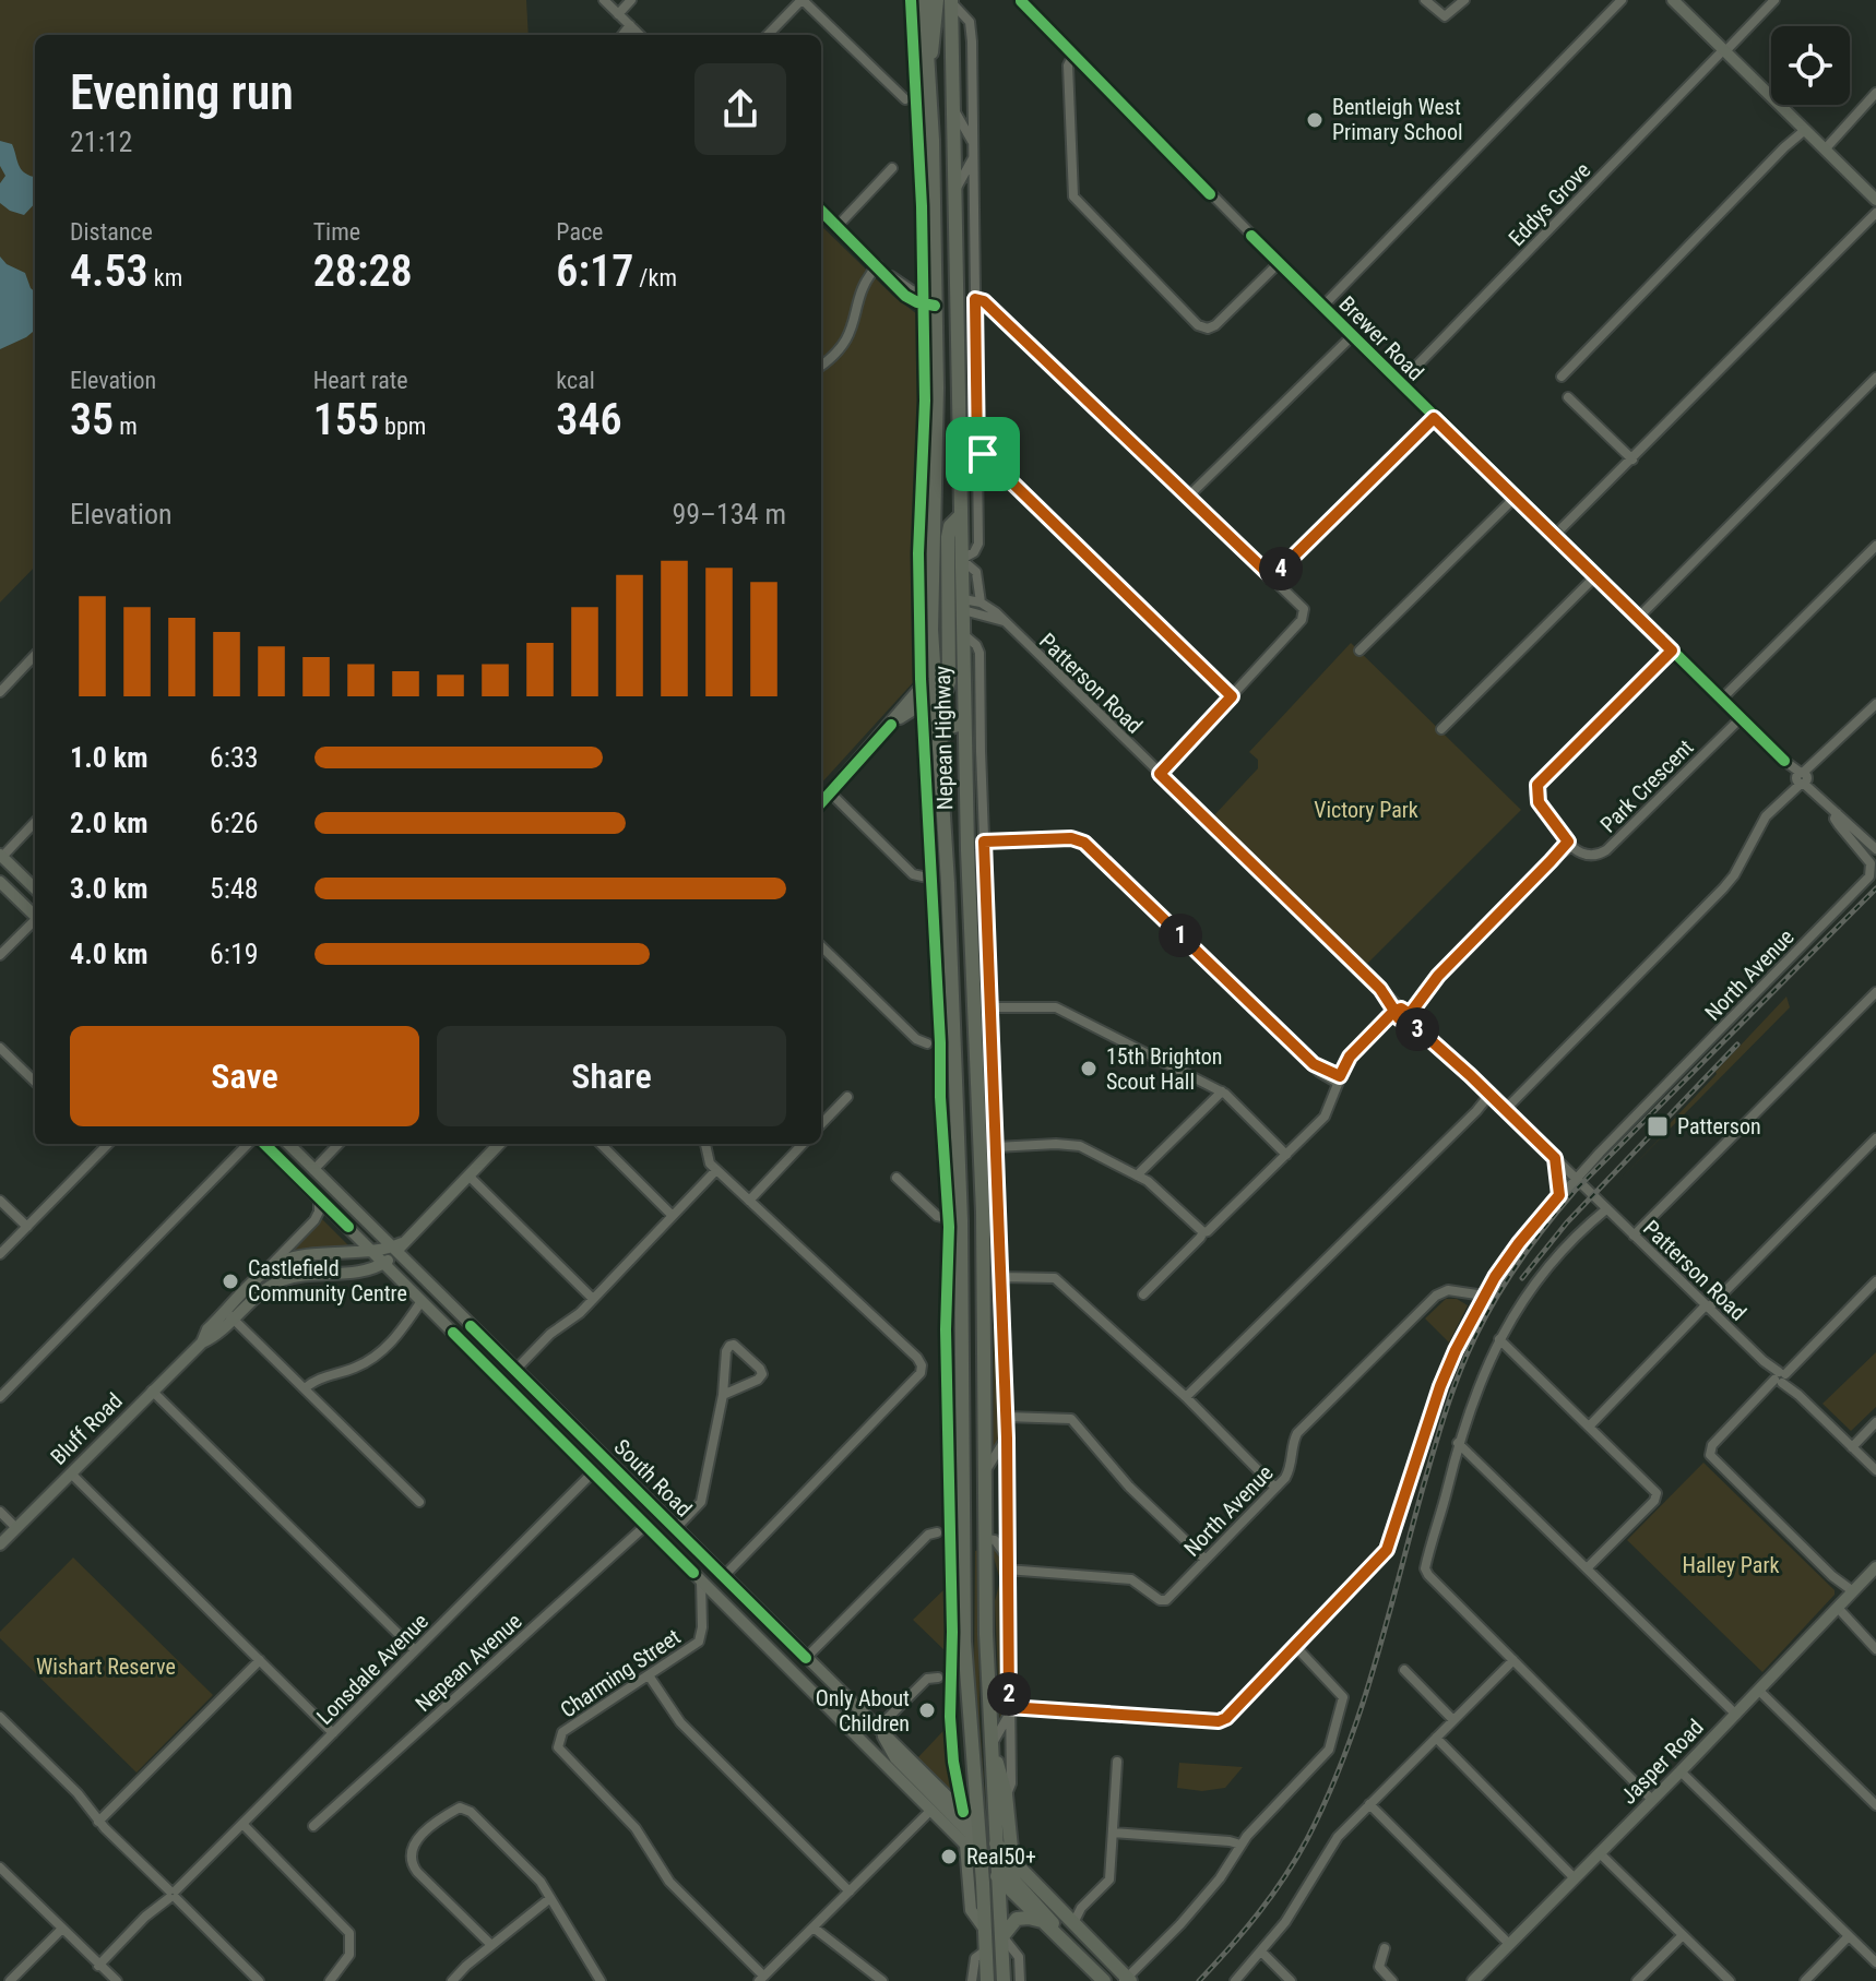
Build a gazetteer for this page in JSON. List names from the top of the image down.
{
  "streets": {
    "highway": ["Nepean Highway", "South Road"],
    "main road": ["Bluff Road", "Jasper Road"],
    "street": [
      "Eddys Grove",
      "Brewer Road",
      "Patterson Road",
      "Park Crescent",
      "North Avenue",
      "Nepean Avenue",
      "Lonsdale Avenue",
      "Charming Street"
    ]
  },
  "crossings": [
    ["Eddys Grove", "Brewer Road"],
    ["Brewer Road", "Park Crescent"],
    ["Brewer Road", "North Avenue"],
    ["Patterson Road", "Nepean Highway"],
    ["Patterson Road", "North Avenue"],
    ["Nepean Highway", "South Road"],
    ["Bluff Road", "South Road"],
    ["South Road", "Nepean Avenue"],
    ["South Road", "Lonsdale Avenue"],
    ["South Road", "Charming Street"]
  ],
  "parks": ["Victory Park", "Halley Park", "Wishart Reserve"],
  "places": {
    "other": [
      "Bentleigh West Primary School",
      "15th Brighton Scout Hall",
      "Castlefield Community Centre",
      "Only About Children",
      "Real50+"
    ],
    "transit": ["Patterson"]
  },
  "page": {
    "heading": ["Evening run", "21:12"],
    "stats": [
      ["Distance", "4.53 km"],
      ["Time", "28:28"],
      ["Pace", "6:17 /km"],
      ["Elevation", "35 m"],
      ["Heart rate", "155 bpm"],
      ["kcal", "346"]
    ],
    "chart": ["Elevation", "99–134 m"],
    "pins": [
      "4",
      "1",
      "3",
      "2"
    ],
    "list": [
      {
        "name": "1.0 km",
        "note": "6:33"
      },
      {
        "name": "2.0 km",
        "note": "6:26"
      },
      {
        "name": "3.0 km",
        "note": "5:48"
      },
      {
        "name": "4.0 km",
        "note": "6:19"
      }
    ],
    "buttons": ["Save", "Share"]
  }
}
